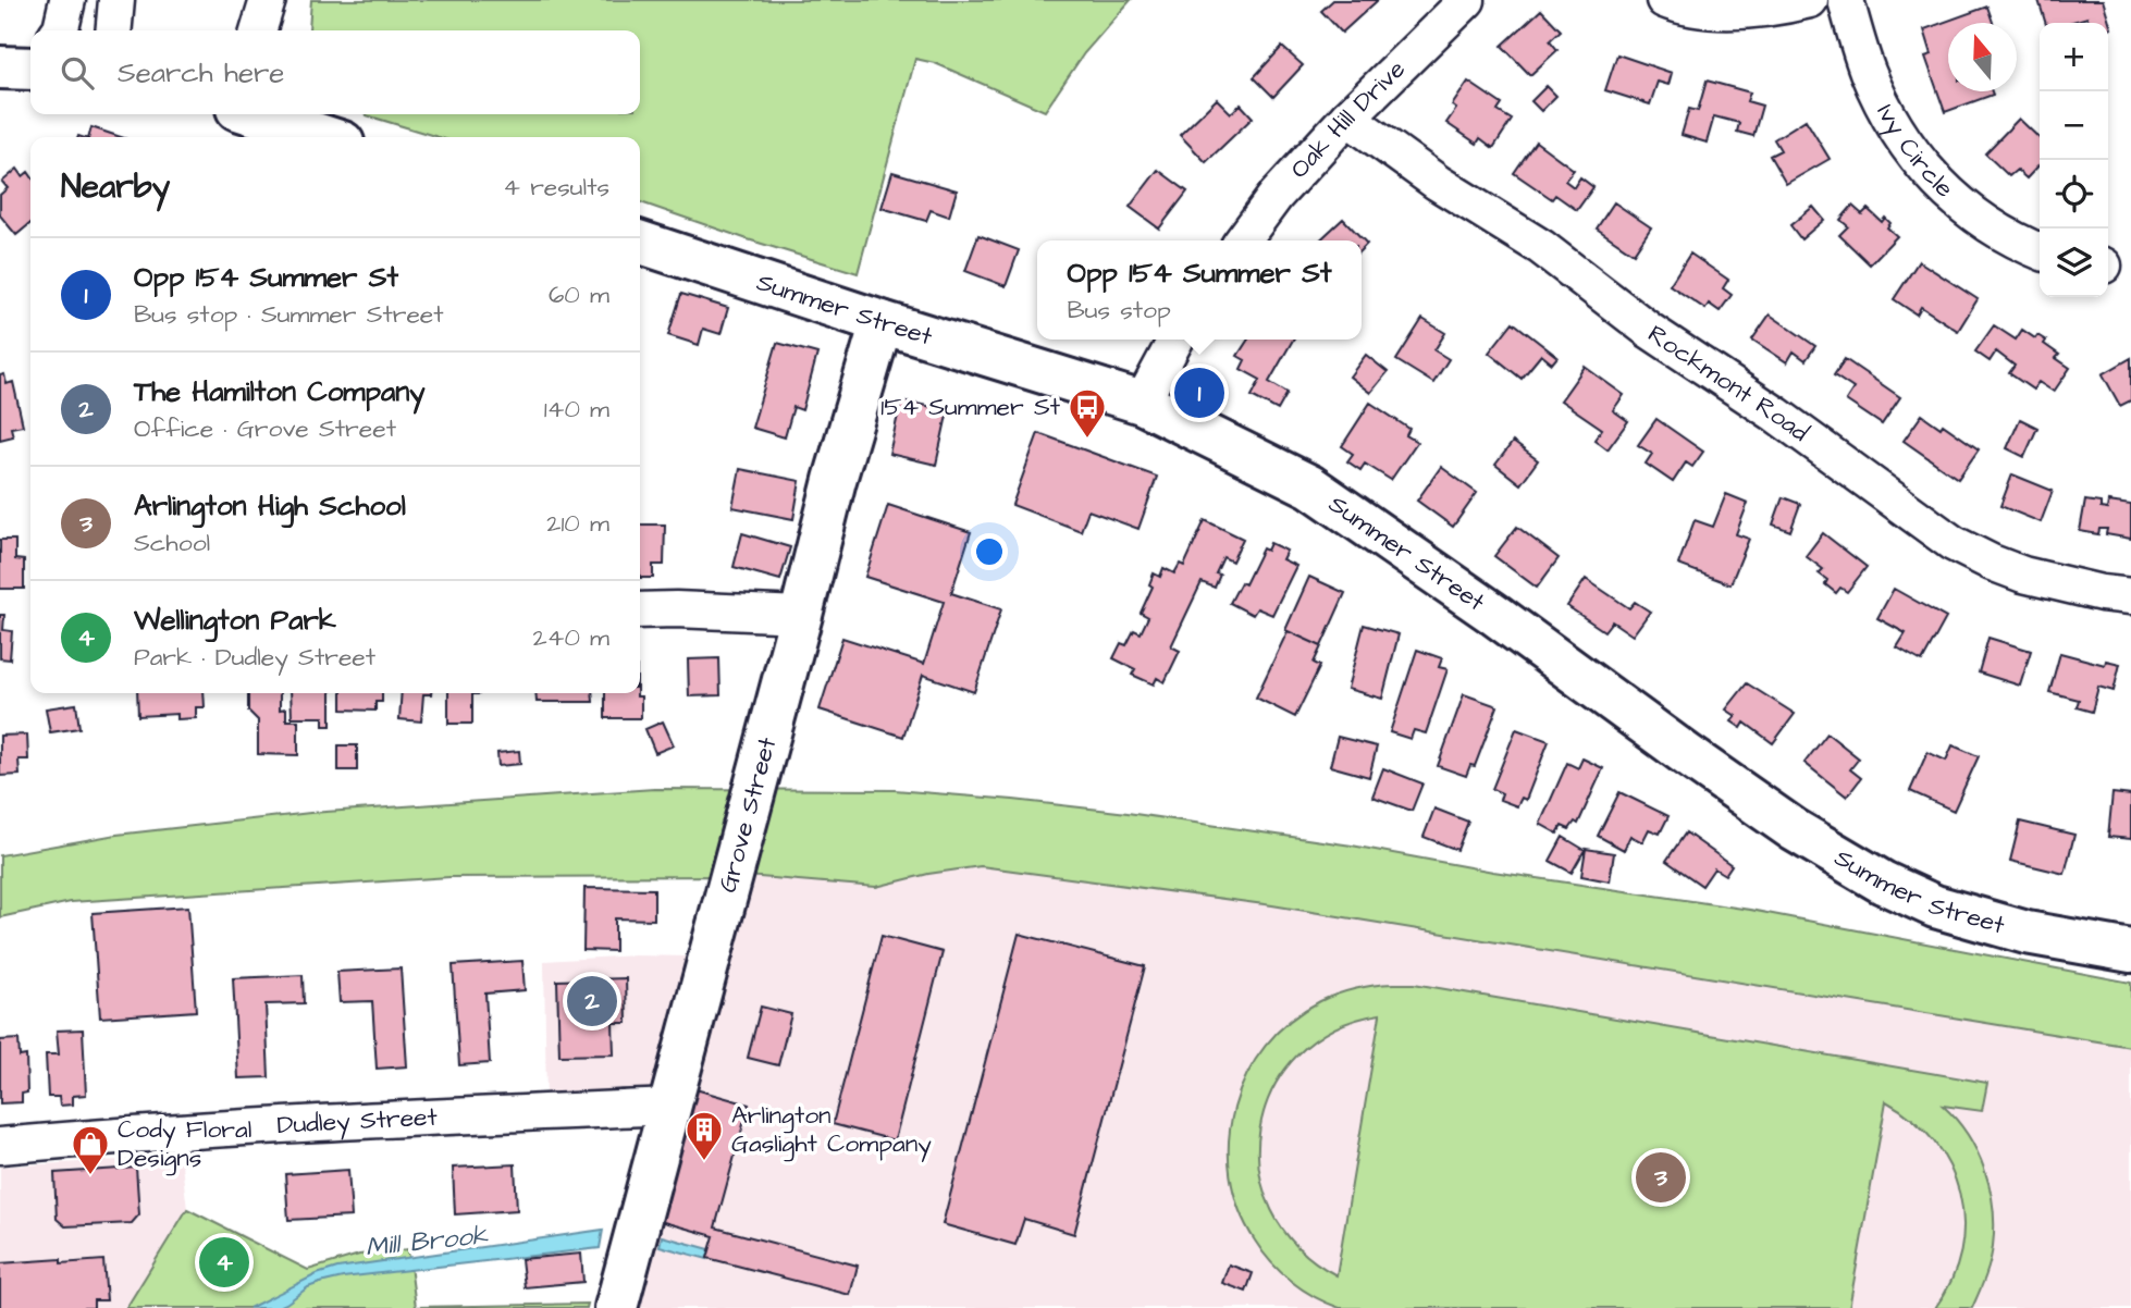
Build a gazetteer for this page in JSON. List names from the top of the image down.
{
  "streets": {
    "main road": ["Summer Street", "Grove Street"],
    "street": [
      "Oak Hill Drive",
      "Ivy Circle",
      "Rockmont Road",
      "Dudley Street"
    ]
  },
  "crossings": [
    ["Oak Hill Drive", "Rockmont Road"],
    ["Summer Street", "Grove Street"],
    ["Grove Street", "Dudley Street"]
  ],
  "water": ["Mill Brook"],
  "places": {
    "bus stop": ["154 Summer St"],
    "building": ["Arlington Gaslight Company"],
    "shop": ["Cody Floral Designs"]
  },
  "north": "top",
  "page": {
    "map_buttons": ["+", "−"],
    "search": "Search here",
    "heading": ["Nearby", "4 results"],
    "list": [
      {
        "mark": "1",
        "name": "Opp 154 Summer St",
        "note": "Bus stop · Summer Street",
        "value": "60 m"
      },
      {
        "mark": "2",
        "name": "The Hamilton Company",
        "note": "Office · Grove Street",
        "value": "140 m"
      },
      {
        "mark": "3",
        "name": "Arlington High School",
        "note": "School",
        "value": "210 m"
      },
      {
        "mark": "4",
        "name": "Wellington Park",
        "note": "Park · Dudley Street",
        "value": "240 m"
      }
    ],
    "popup": ["Opp 154 Summer St", "Bus stop"],
    "pins": [
      "1",
      "2",
      "3",
      "4"
    ]
  }
}
